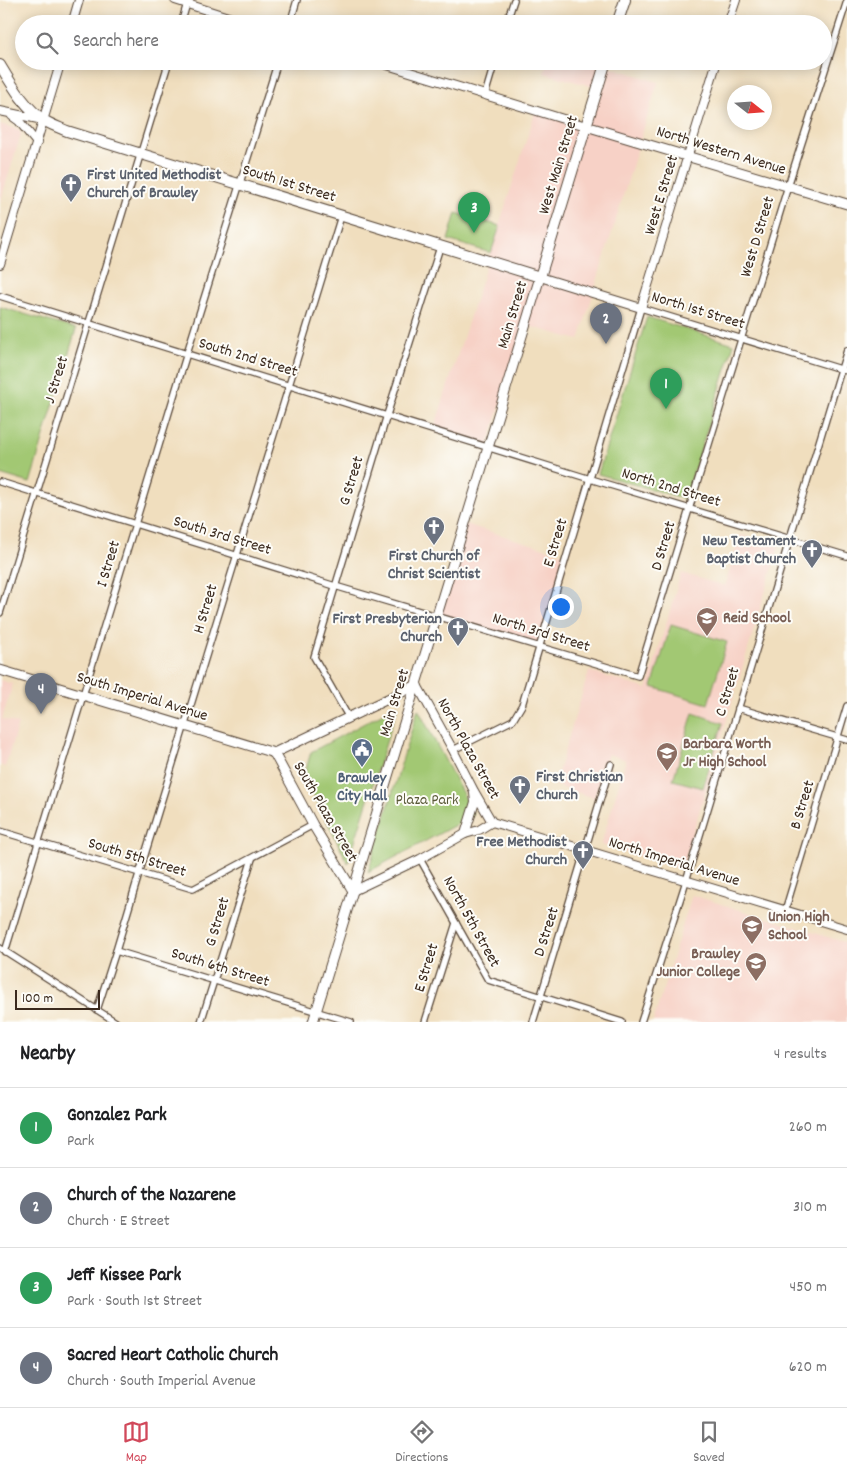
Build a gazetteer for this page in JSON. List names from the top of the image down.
{
  "streets": {
    "highway": ["West Main Street", "South 1st Street"],
    "main road": [
      "North Western Avenue",
      "Main Street",
      "South Imperial Avenue",
      "South Plaza Street"
    ],
    "street": [
      "West E Street",
      "West D Street",
      "North 1st Street",
      "South 2nd Street",
      "J Street",
      "G Street",
      "North 2nd Street",
      "South 3rd Street",
      "E Street",
      "D Street",
      "I Street",
      "H Street",
      "North 3rd Street",
      "C Street",
      "North Plaza Street",
      "B Street",
      "South 5th Street",
      "North Imperial Avenue",
      "North 5th Street",
      "South 6th Street"
    ]
  },
  "crossings": [
    ["North Western Avenue", "West Main Street"],
    ["North Western Avenue", "West E Street"],
    ["North Western Avenue", "West D Street"],
    ["West Main Street", "South 1st Street"],
    ["West Main Street", "North 1st Street"],
    ["West Main Street", "Main Street"],
    ["South 1st Street", "North 1st Street"],
    ["South 1st Street", "Main Street"],
    ["South 1st Street", "J Street"],
    ["South 1st Street", "G Street"],
    ["South 1st Street", "I Street"],
    ["South 1st Street", "H Street"],
    ["West E Street", "North 1st Street"],
    ["West E Street", "E Street"],
    ["West D Street", "North 1st Street"],
    ["West D Street", "D Street"],
    ["North 1st Street", "Main Street"],
    ["North 1st Street", "E Street"],
    ["North 1st Street", "D Street"],
    ["North 1st Street", "C Street"],
    ["Main Street", "South 2nd Street"],
    ["Main Street", "North 2nd Street"],
    ["Main Street", "South 3rd Street"],
    ["Main Street", "North 3rd Street"],
    ["Main Street", "North Plaza Street"],
    ["Main Street", "South Plaza Street"],
    ["Main Street", "South 6th Street"],
    ["South 2nd Street", "J Street"],
    ["South 2nd Street", "G Street"],
    ["South 2nd Street", "North 2nd Street"],
    ["South 2nd Street", "I Street"],
    ["South 2nd Street", "H Street"],
    ["J Street", "South 3rd Street"],
    ["G Street", "South 3rd Street"],
    ["G Street", "South Plaza Street"],
    ["G Street", "South 5th Street"],
    ["G Street", "South 6th Street"],
    ["North 2nd Street", "E Street"],
    ["North 2nd Street", "D Street"],
    ["North 2nd Street", "C Street"],
    ["South 3rd Street", "I Street"],
    ["South 3rd Street", "H Street"],
    ["South 3rd Street", "North 3rd Street"],
    ["E Street", "North 3rd Street"],
    ["E Street", "North Plaza Street"],
    ["E Street", "North 5th Street"],
    ["D Street", "North 3rd Street"],
    ["D Street", "North Imperial Avenue"],
    ["D Street", "North 5th Street"],
    ["I Street", "South Imperial Avenue"],
    ["I Street", "South 5th Street"],
    ["H Street", "South Imperial Avenue"],
    ["H Street", "South 5th Street"],
    ["H Street", "South 6th Street"],
    ["C Street", "North Imperial Avenue"],
    ["South Imperial Avenue", "South Plaza Street"],
    ["North Plaza Street", "South Plaza Street"],
    ["North Plaza Street", "North Imperial Avenue"],
    ["North Plaza Street", "North 5th Street"],
    ["B Street", "North Imperial Avenue"],
    ["South Plaza Street", "South 5th Street"]
  ],
  "parks": ["Plaza Park"],
  "places": {
    "church": [
      "First United Methodist Church of Brawley",
      "First Church of Christ Scientist",
      "New Testament Baptist Church",
      "First Presbyterian Church",
      "First Christian Church",
      "Free Methodist Church"
    ],
    "school or university": [
      "Reid School",
      "Barbara Worth Jr High School",
      "Union High School",
      "Brawley Junior College"
    ],
    "public building": ["Brawley City Hall"]
  },
  "scale_bar": "100 m",
  "north": "right",
  "page": {
    "search": "Search here",
    "pins": [
      "3",
      "2",
      "1",
      "4"
    ],
    "scale": "100 m",
    "heading": ["Nearby", "4 results"],
    "list": [
      {
        "mark": "1",
        "name": "Gonzalez Park",
        "note": "Park",
        "value": "260 m"
      },
      {
        "mark": "2",
        "name": "Church of the Nazarene",
        "note": "Church · E Street",
        "value": "310 m"
      },
      {
        "mark": "3",
        "name": "Jeff Kissee Park",
        "note": "Park · South 1st Street",
        "value": "450 m"
      },
      {
        "mark": "4",
        "name": "Sacred Heart Catholic Church",
        "note": "Church · South Imperial Avenue",
        "value": "620 m"
      }
    ],
    "nav": ["Map", "Directions", "Saved"]
  }
}
